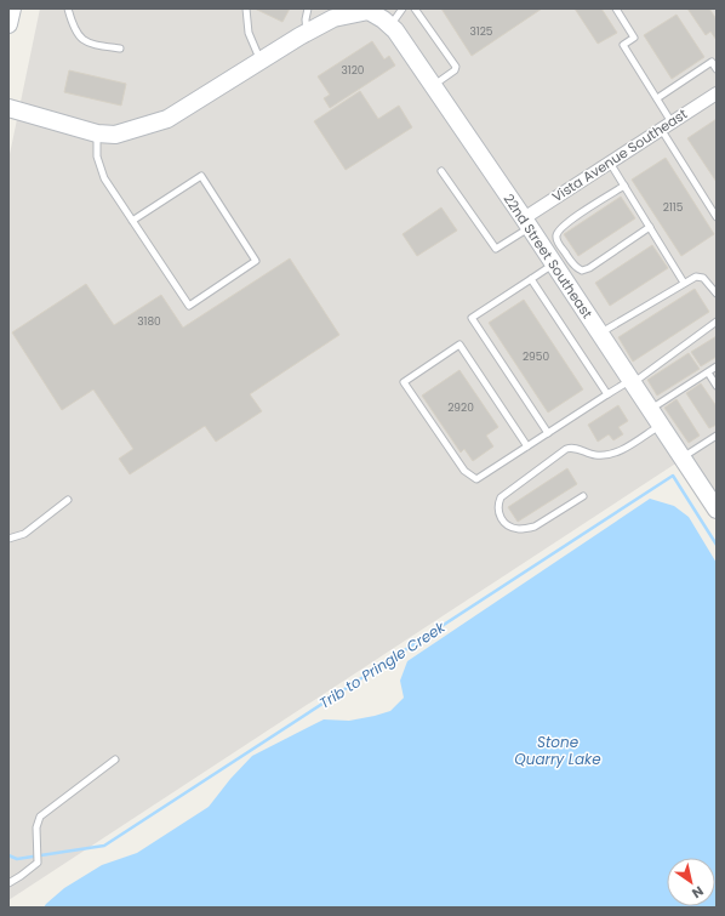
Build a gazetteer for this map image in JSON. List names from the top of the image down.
{
  "streets": {
    "street": ["Vista Avenue Southeast", "22nd Street Southeast"]
  },
  "crossings": [
    ["Vista Avenue Southeast", "22nd Street Southeast"]
  ],
  "water": ["Trib to Pringle Creek", "Stone Quarry Lake"],
  "house_numbers": [
    "3125",
    "3120",
    "2115",
    "3180",
    "2950",
    "2920"
  ],
  "north": "bottom right"
}
